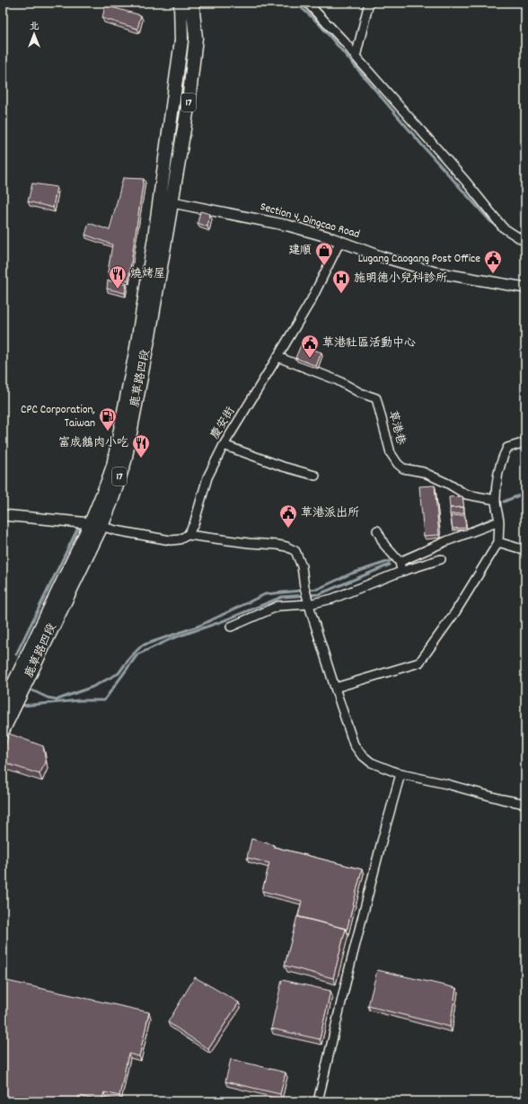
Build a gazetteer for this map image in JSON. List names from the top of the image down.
{
  "streets": {
    "main road": ["17", "鹿草路四段"],
    "street": ["Section 4, Dingcao Road", "慶安街", "草港巷"]
  },
  "crossings": [
    ["Section 4, Dingcao Road", "鹿草路四段"],
    ["Section 4, Dingcao Road", "慶安街"],
    ["慶安街", "草港巷"]
  ],
  "places": {
    "shop": ["建順"],
    "public building": ["Lugang Caogang Post Office", "草港社區活動中心", "草港派出所"],
    "restaurant": ["燒烤屋", "富成鵝肉小吃"],
    "hospital": ["施明德小兒科診所"],
    "fuel station": ["CPC Corporation, Taiwan"]
  },
  "north": "top"
}
